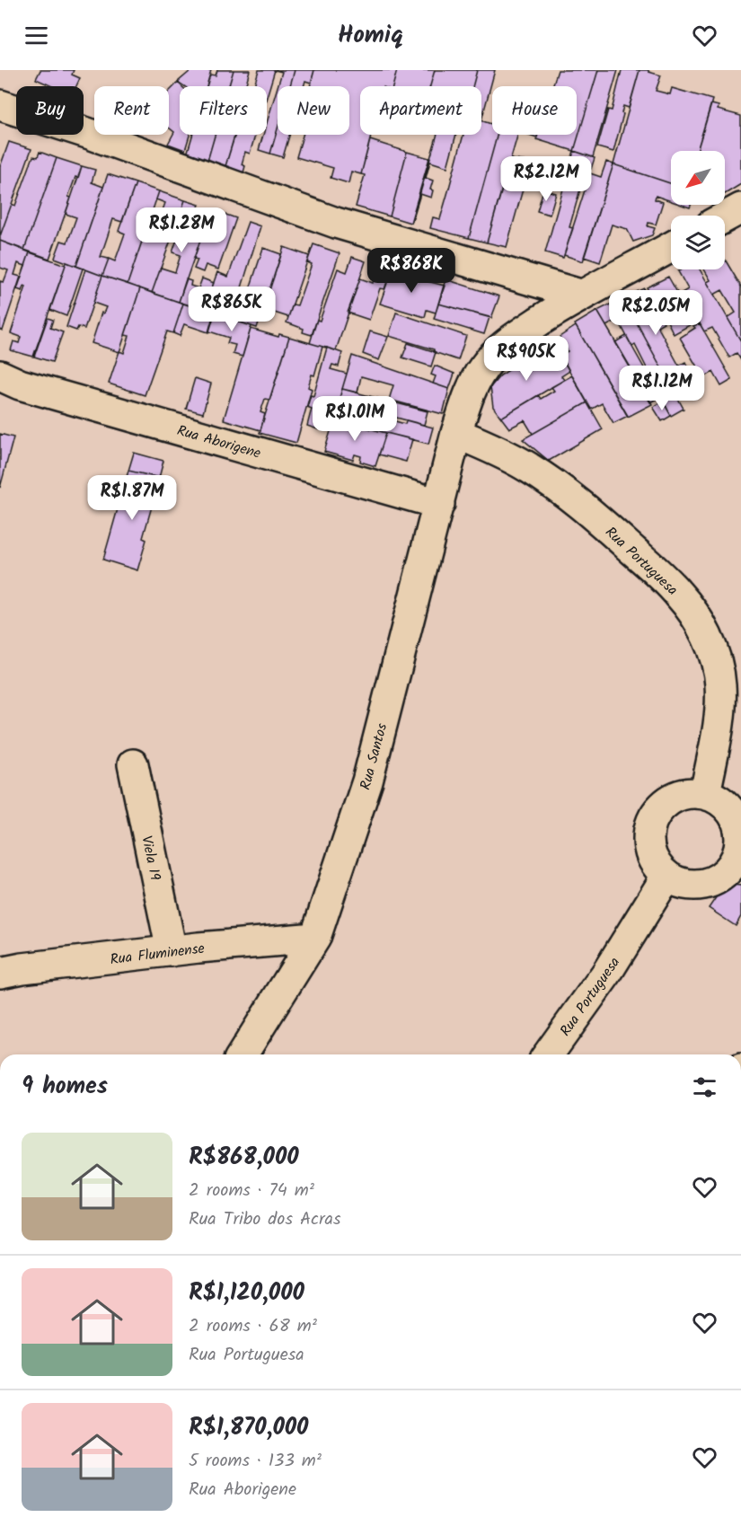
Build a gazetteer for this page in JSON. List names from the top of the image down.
{
  "streets": {
    "street": [
      "Rua Aborigene",
      "Rua Portuguesa",
      "Rua Santos",
      "Viela 19",
      "Rua Fluminense"
    ]
  },
  "crossings": [
    ["Rua Aborigene", "Rua Santos"],
    ["Rua Portuguesa", "Rua Santos"],
    ["Rua Santos", "Rua Fluminense"],
    ["Viela 19", "Rua Fluminense"]
  ],
  "north": "bottom left",
  "page": {
    "header": "Homiq",
    "chip": [
      "Buy",
      "Rent",
      "Filters",
      "New",
      "Apartment",
      "House"
    ],
    "price": [
      "R$2.12M",
      "R$1.28M",
      "R$868K",
      "R$865K",
      "R$2.05M",
      "R$905K",
      "R$1.12M",
      "R$1.01M",
      "R$1.87M"
    ],
    "heading": "9 homes",
    "list": [
      {
        "name": "R$868,000",
        "note": "2 rooms · 74 m² · Rua Tribo dos Acras"
      },
      {
        "name": "R$1,120,000",
        "note": "2 rooms · 68 m² · Rua Portuguesa"
      },
      {
        "name": "R$1,870,000",
        "note": "5 rooms · 133 m² · Rua Aborigene"
      }
    ]
  }
}
